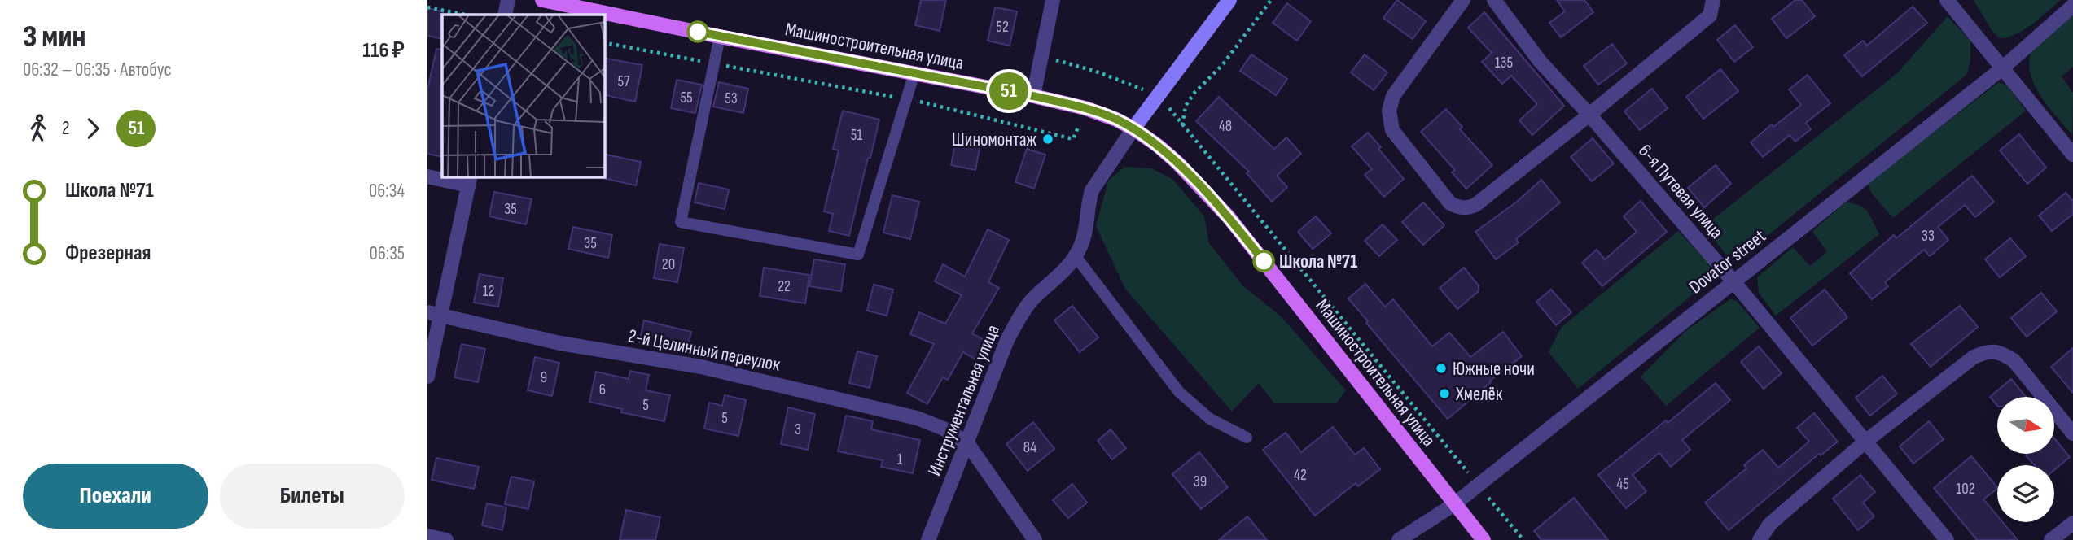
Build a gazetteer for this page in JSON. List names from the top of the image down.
{
  "streets": {
    "main road": ["Машиностроительная улица"],
    "street": [
      "6-я Путевая улица",
      "Dovator street",
      "2-й Целинный переулок",
      "Инструментальная улица"
    ]
  },
  "crossings": [
    ["Машиностроительная улица", "Dovator street"],
    ["Машиностроительная улица", "Инструментальная улица"],
    ["6-я Путевая улица", "Dovator street"],
    ["2-й Целинный переулок", "Инструментальная улица"]
  ],
  "places": [
    "Шиномонтаж",
    "Школа №71",
    "Южные ночи",
    "Хмелёк"
  ],
  "lines": ["bus line 51"],
  "house_numbers": [
    "52",
    "135",
    "57",
    "55",
    "53",
    "48",
    "51",
    "35",
    "33",
    "35",
    "20",
    "22",
    "12",
    "9",
    "6",
    "5",
    "5",
    "3",
    "84",
    "1",
    "42",
    "39",
    "45",
    "102"
  ],
  "north": "right",
  "page": {
    "heading": ["3 мин", "06:32 – 06:35 · Автобус", "116 ₽"],
    "on_map": "51",
    "legs": ["2", "51"],
    "list": [
      {
        "name": "Школа №71",
        "value": "06:34"
      },
      {
        "name": "Фрезерная",
        "value": "06:35"
      }
    ],
    "buttons": ["Поехали", "Билеты"]
  }
}
